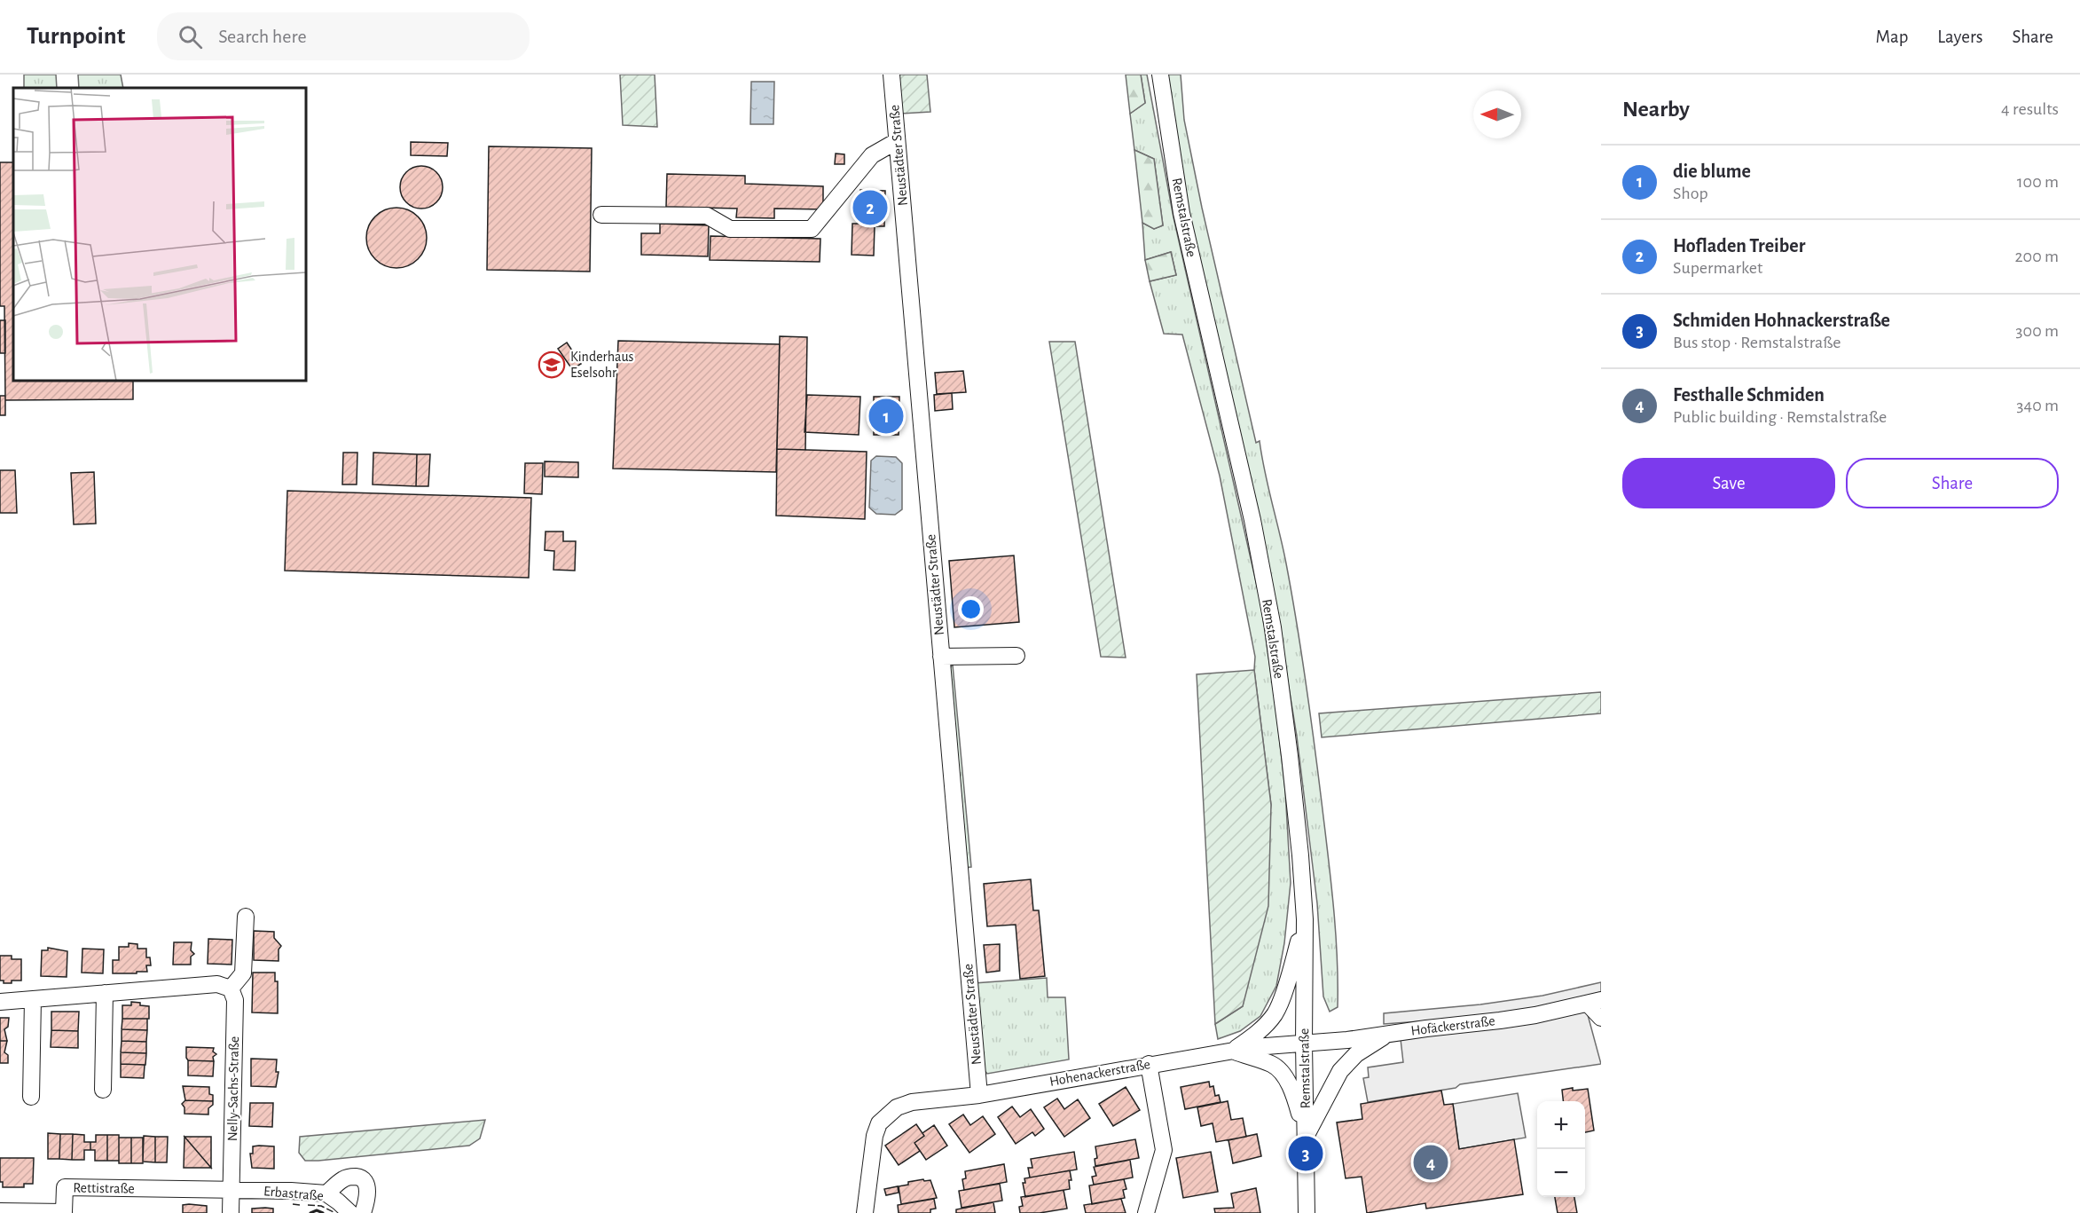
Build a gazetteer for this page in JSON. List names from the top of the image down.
{
  "streets": {
    "street": [
      "Neustädter Straße",
      "Remstalstraße",
      "Hofäckerstraße",
      "Hohenackerstraße",
      "Nelly-Sachs-Straße",
      "Rettistraße",
      "Erbastraße"
    ]
  },
  "crossings": [
    ["Neustädter Straße", "Hohenackerstraße"],
    ["Remstalstraße", "Hofäckerstraße"],
    ["Remstalstraße", "Hohenackerstraße"],
    ["Hofäckerstraße", "Hohenackerstraße"],
    ["Nelly-Sachs-Straße", "Rettistraße"],
    ["Nelly-Sachs-Straße", "Erbastraße"],
    ["Rettistraße", "Erbastraße"]
  ],
  "places": {
    "school or university": ["Kinderhaus Eselsohr"]
  },
  "north": "left",
  "page": {
    "header": "Turnpoint",
    "search": "Search here",
    "nav": ["Map", "Layers", "Share"],
    "heading": ["Nearby", "4 results"],
    "list": [
      {
        "mark": "1",
        "name": "die blume",
        "note": "Shop",
        "value": "100 m"
      },
      {
        "mark": "2",
        "name": "Hofladen Treiber",
        "note": "Supermarket",
        "value": "200 m"
      },
      {
        "mark": "3",
        "name": "Schmiden Hohnackerstraße",
        "note": "Bus stop · Remstalstraße",
        "value": "300 m"
      },
      {
        "mark": "4",
        "name": "Festhalle Schmiden",
        "note": "Public building · Remstalstraße",
        "value": "340 m"
      }
    ],
    "pins": [
      "2",
      "1",
      "3",
      "4"
    ],
    "buttons": ["Save", "Share"],
    "map_buttons": ["+", "−"]
  }
}
